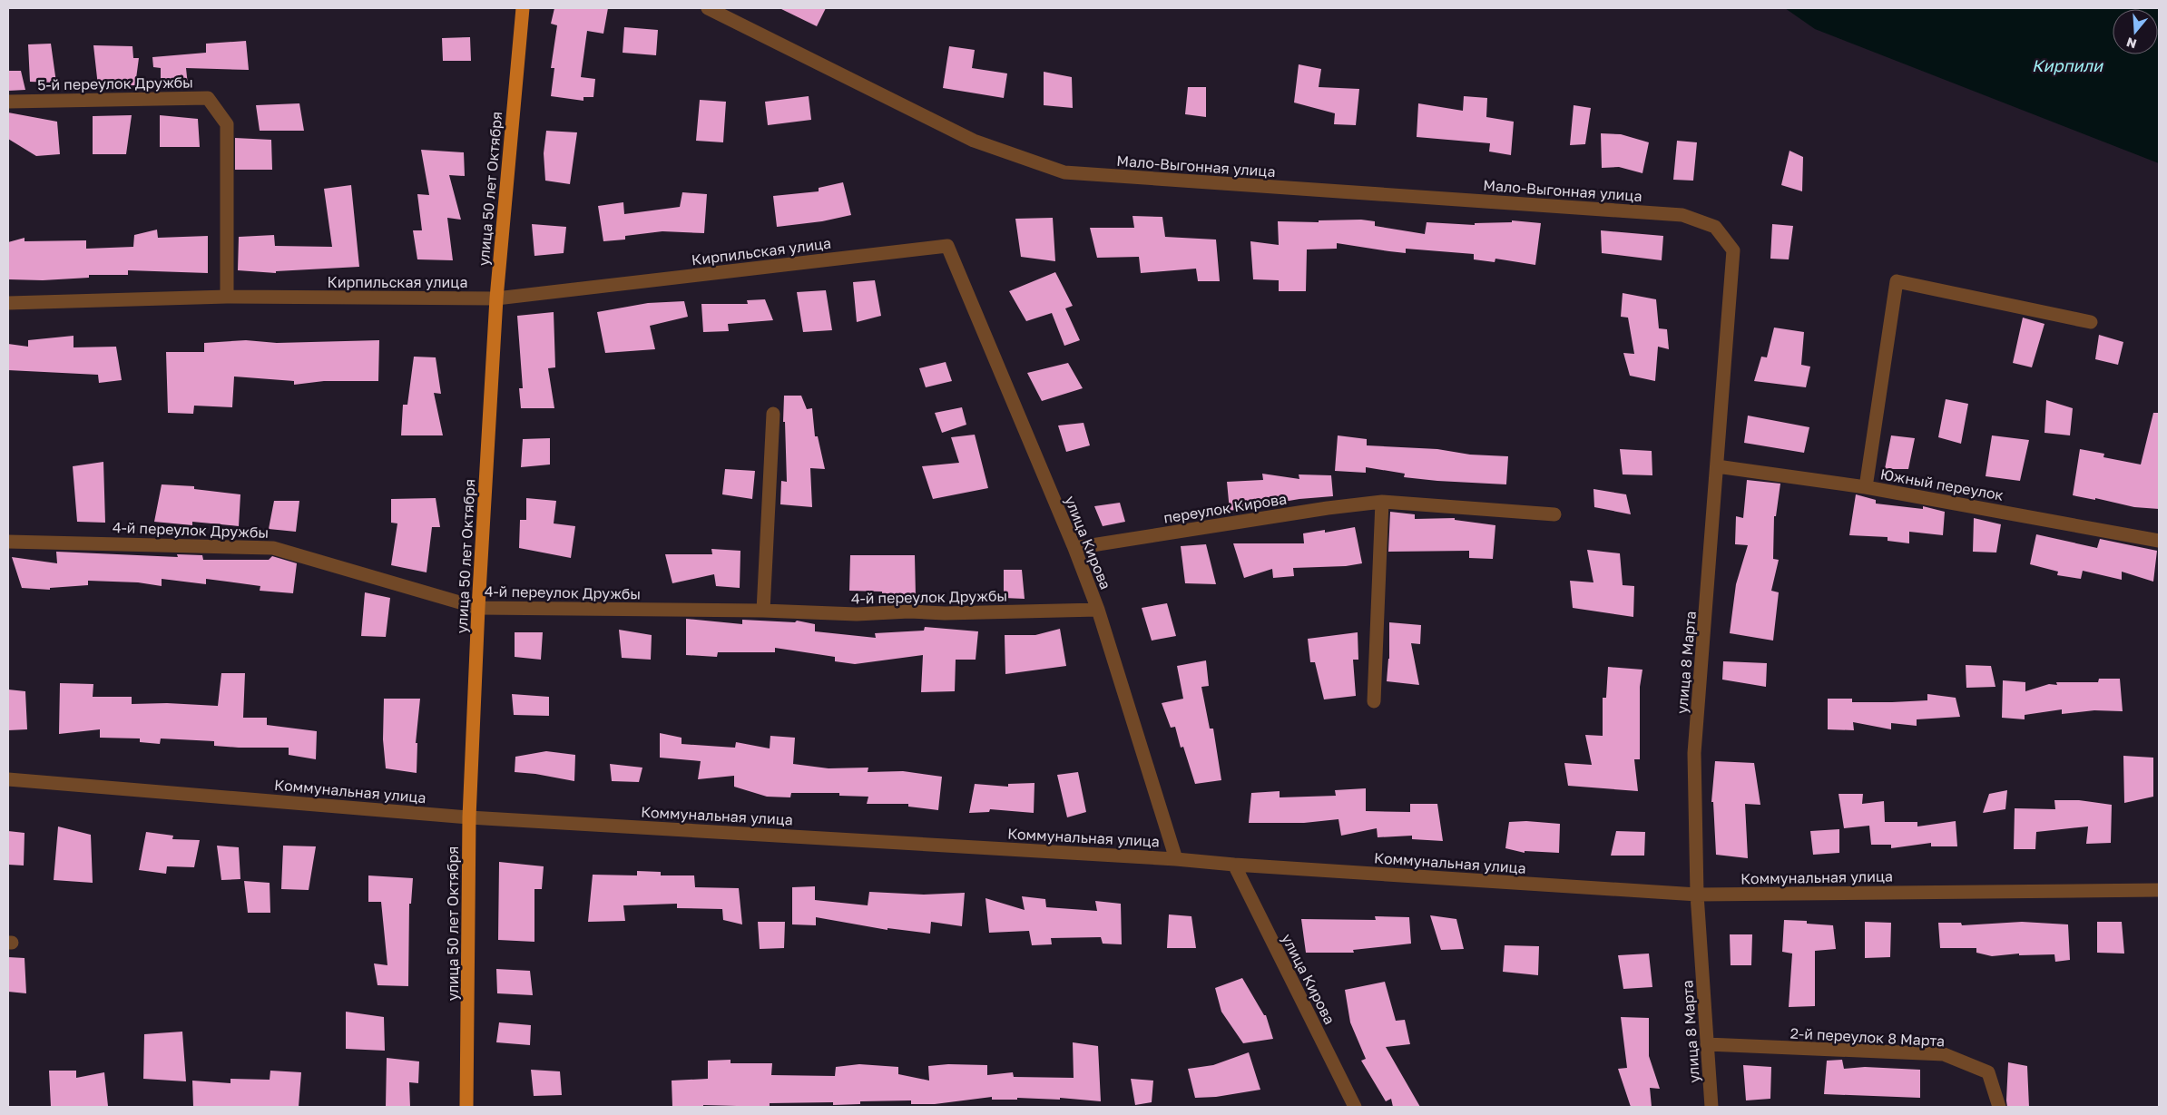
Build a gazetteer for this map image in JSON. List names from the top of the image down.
{
  "streets": {
    "main road": ["улица 50 лет Октября"],
    "street": [
      "5-й переулок Дружбы",
      "Мало-Выгонная улица",
      "Кирпильская улица",
      "Южный переулок",
      "переулок Кирова",
      "4-й переулок Дружбы",
      "улица Кирова",
      "улица 8 Марта",
      "Коммунальная улица",
      "2-й переулок 8 Марта"
    ]
  },
  "crossings": [
    ["5-й переулок Дружбы", "Кирпильская улица"],
    ["Мало-Выгонная улица", "улица 8 Марта"],
    ["улица 50 лет Октября", "Кирпильская улица"],
    ["улица 50 лет Октября", "4-й переулок Дружбы"],
    ["улица 50 лет Октября", "Коммунальная улица"],
    ["Кирпильская улица", "улица Кирова"],
    ["Южный переулок", "улица 8 Марта"],
    ["переулок Кирова", "улица Кирова"],
    ["4-й переулок Дружбы", "улица Кирова"],
    ["улица Кирова", "Коммунальная улица"],
    ["улица 8 Марта", "Коммунальная улица"],
    ["улица 8 Марта", "2-й переулок 8 Марта"]
  ],
  "water": ["Кирпили"],
  "north": "bottom"
}
